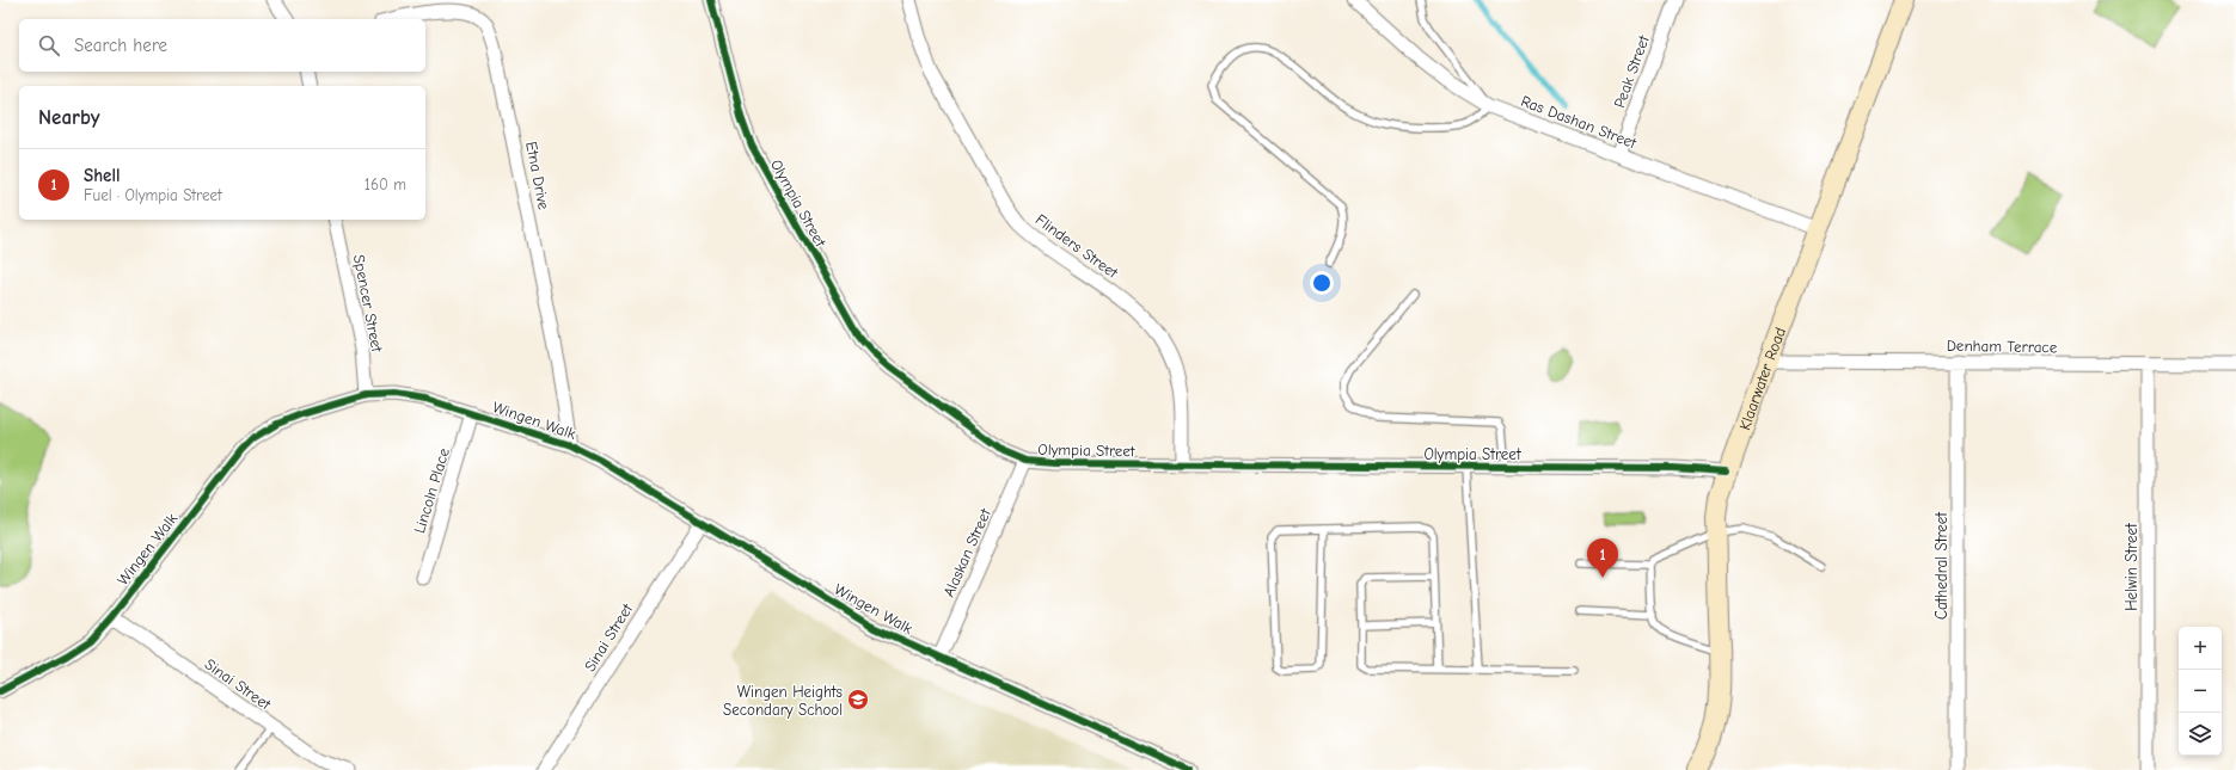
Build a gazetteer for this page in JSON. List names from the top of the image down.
{
  "streets": {
    "street": [
      "Peak Street",
      "Ras Dashan Street",
      "Etna Drive",
      "Olympia Street",
      "Flinders Street",
      "Spencer Street",
      "Denham Terrace",
      "Klaarwater Road",
      "Wingen Walk",
      "Lincoln Place",
      "Alaskan Street",
      "Cathedral Street",
      "Helwin Street",
      "Sinai Street"
    ]
  },
  "crossings": [
    ["Peak Street", "Ras Dashan Street"],
    ["Ras Dashan Street", "Klaarwater Road"],
    ["Etna Drive", "Wingen Walk"],
    ["Olympia Street", "Flinders Street"],
    ["Olympia Street", "Klaarwater Road"],
    ["Olympia Street", "Alaskan Street"],
    ["Spencer Street", "Wingen Walk"],
    ["Denham Terrace", "Klaarwater Road"],
    ["Denham Terrace", "Cathedral Street"],
    ["Denham Terrace", "Helwin Street"],
    ["Wingen Walk", "Lincoln Place"],
    ["Wingen Walk", "Alaskan Street"],
    ["Wingen Walk", "Sinai Street"]
  ],
  "places": {
    "school or university": ["Wingen Heights Secondary School"]
  },
  "page": {
    "search": "Search here",
    "heading": "Nearby",
    "list": [
      {
        "mark": "1",
        "name": "Shell",
        "note": "Fuel · Olympia Street",
        "value": "160 m"
      }
    ],
    "pins": "1",
    "map_buttons": ["+", "−"]
  }
}
